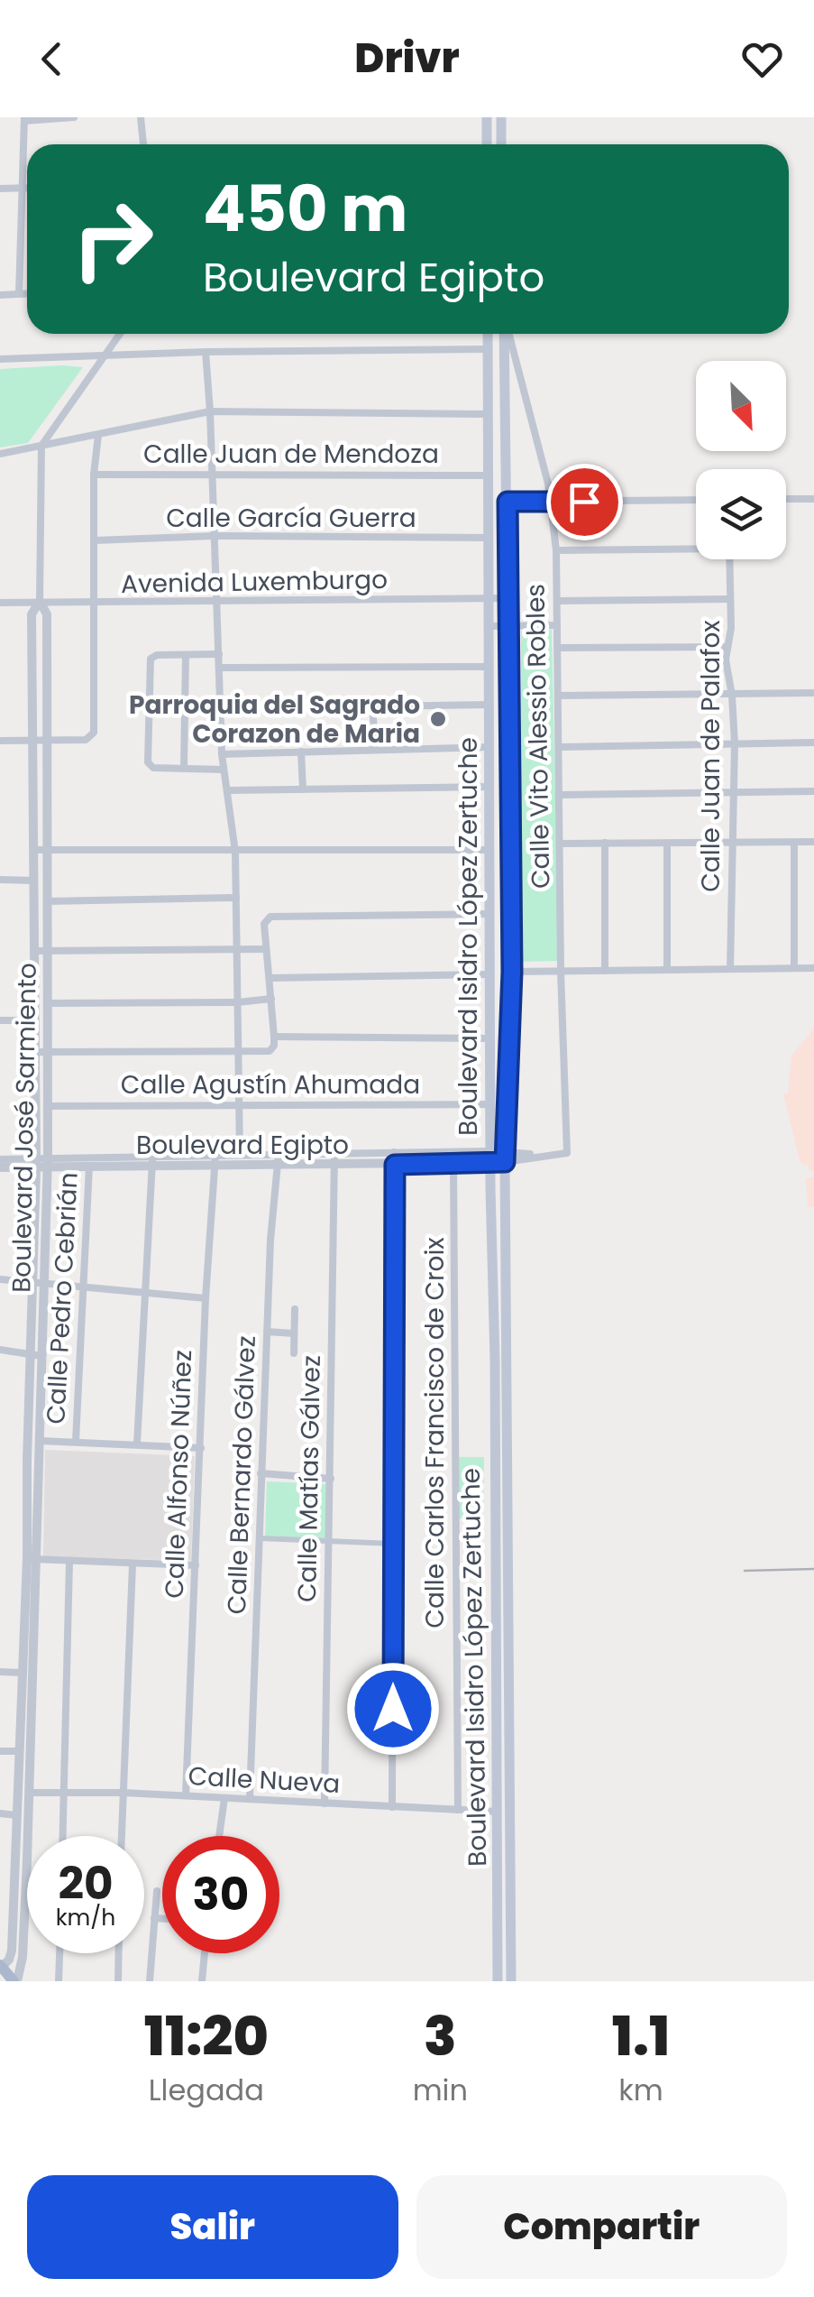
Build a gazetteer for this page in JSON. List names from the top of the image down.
{
  "streets": {
    "main road": ["Boulevard Isidro López Zertuche"],
    "street": [
      "Calle Juan de Mendoza",
      "Calle García Guerra",
      "Avenida Luxemburgo",
      "Calle Vito Alessio Robles",
      "Calle Juan de Palafox",
      "Calle Agustín Ahumada",
      "Boulevard José Sarmiento",
      "Boulevard Egipto",
      "Calle Pedro Cebrián",
      "Calle Carlos Francisco de Croix",
      "Calle Alfonso Núñez",
      "Calle Bernardo Gálvez",
      "Calle Matías Gálvez",
      "Calle Nueva"
    ]
  },
  "crossings": [
    ["Calle Juan de Mendoza", "Boulevard Isidro López Zertuche"],
    ["Calle García Guerra", "Boulevard Isidro López Zertuche"],
    ["Avenida Luxemburgo", "Boulevard Isidro López Zertuche"],
    ["Avenida Luxemburgo", "Boulevard José Sarmiento"],
    ["Calle Vito Alessio Robles", "Boulevard Egipto"],
    ["Boulevard Isidro López Zertuche", "Calle Agustín Ahumada"],
    ["Boulevard Isidro López Zertuche", "Boulevard Egipto"],
    ["Boulevard Isidro López Zertuche", "Calle Nueva"],
    ["Calle Agustín Ahumada", "Boulevard José Sarmiento"],
    ["Boulevard José Sarmiento", "Boulevard Egipto"],
    ["Boulevard José Sarmiento", "Calle Nueva"],
    ["Boulevard Egipto", "Calle Pedro Cebrián"],
    ["Boulevard Egipto", "Calle Carlos Francisco de Croix"],
    ["Boulevard Egipto", "Calle Alfonso Núñez"],
    ["Boulevard Egipto", "Calle Bernardo Gálvez"],
    ["Boulevard Egipto", "Calle Matías Gálvez"],
    ["Calle Carlos Francisco de Croix", "Calle Nueva"],
    ["Calle Alfonso Núñez", "Calle Nueva"],
    ["Calle Bernardo Gálvez", "Calle Nueva"],
    ["Calle Matías Gálvez", "Calle Nueva"]
  ],
  "places": ["Parroquia del Sagrado Corazon de Maria"],
  "north": "bottom right",
  "page": {
    "header": "Drivr",
    "turn": ["450 m", "Boulevard Egipto"],
    "speed": "20 km/h",
    "limit": "30",
    "eta": [
      "11:20",
      "Llegada",
      "3",
      "min",
      "1.1",
      "km"
    ],
    "buttons": ["Salir", "Compartir"]
  }
}
